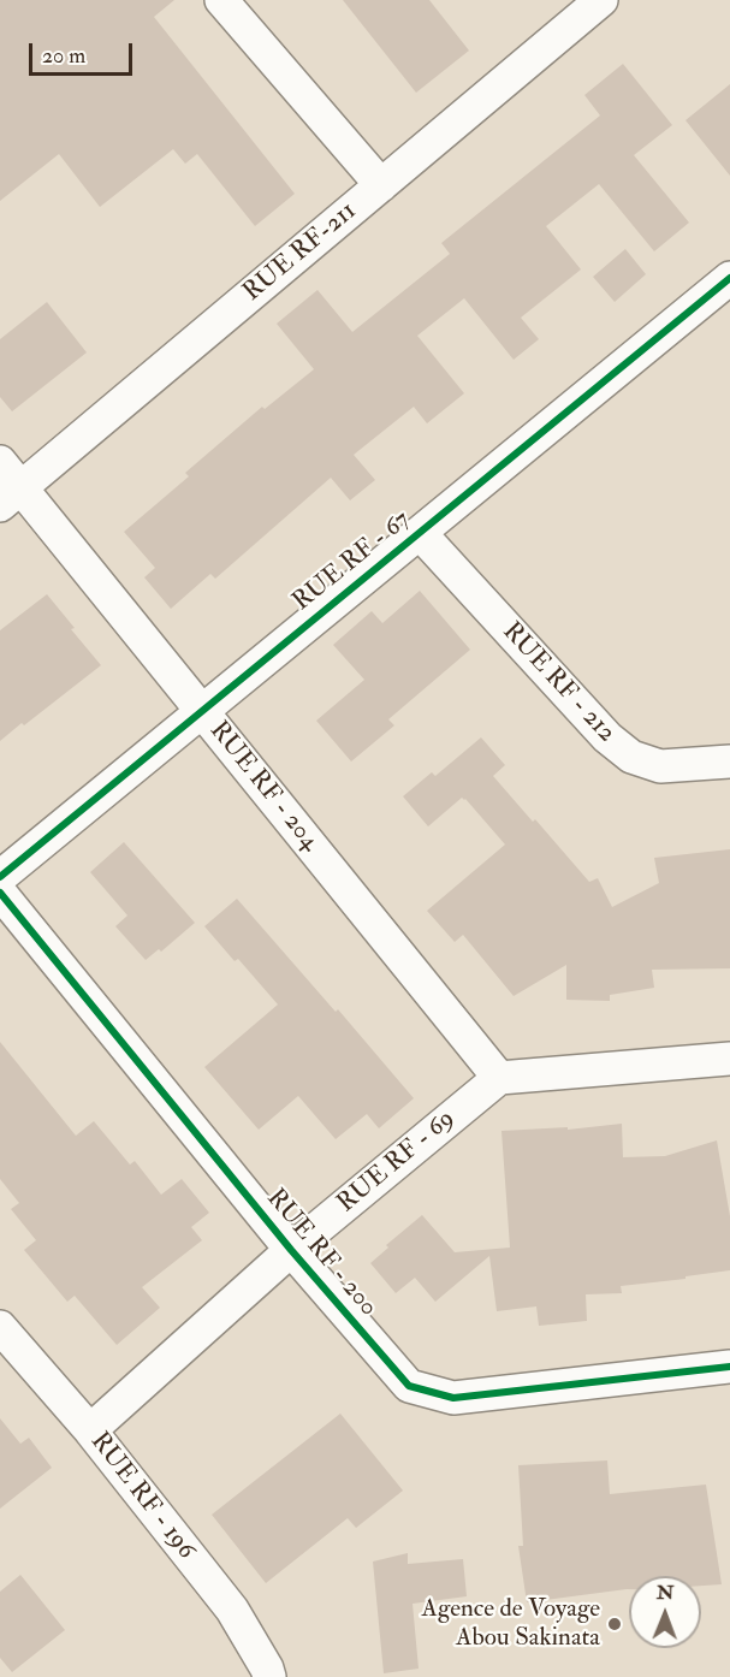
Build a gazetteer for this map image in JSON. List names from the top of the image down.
{
  "streets": {
    "street": [
      "RUE RF-211",
      "RUE RF - 67",
      "RUE RF - 212",
      "RUE RF - 204",
      "RUE RF - 69",
      "RUE RF - 200",
      "RUE RF - 196"
    ]
  },
  "crossings": [
    ["RUE RF-211", "RUE RF - 204"],
    ["RUE RF - 67", "RUE RF - 212"],
    ["RUE RF - 67", "RUE RF - 204"],
    ["RUE RF - 204", "RUE RF - 69"],
    ["RUE RF - 69", "RUE RF - 200"],
    ["RUE RF - 69", "RUE RF - 196"]
  ],
  "places": ["Agence de Voyage Abou Sakinata"],
  "scale_bar": "20 m",
  "north": "top"
}
